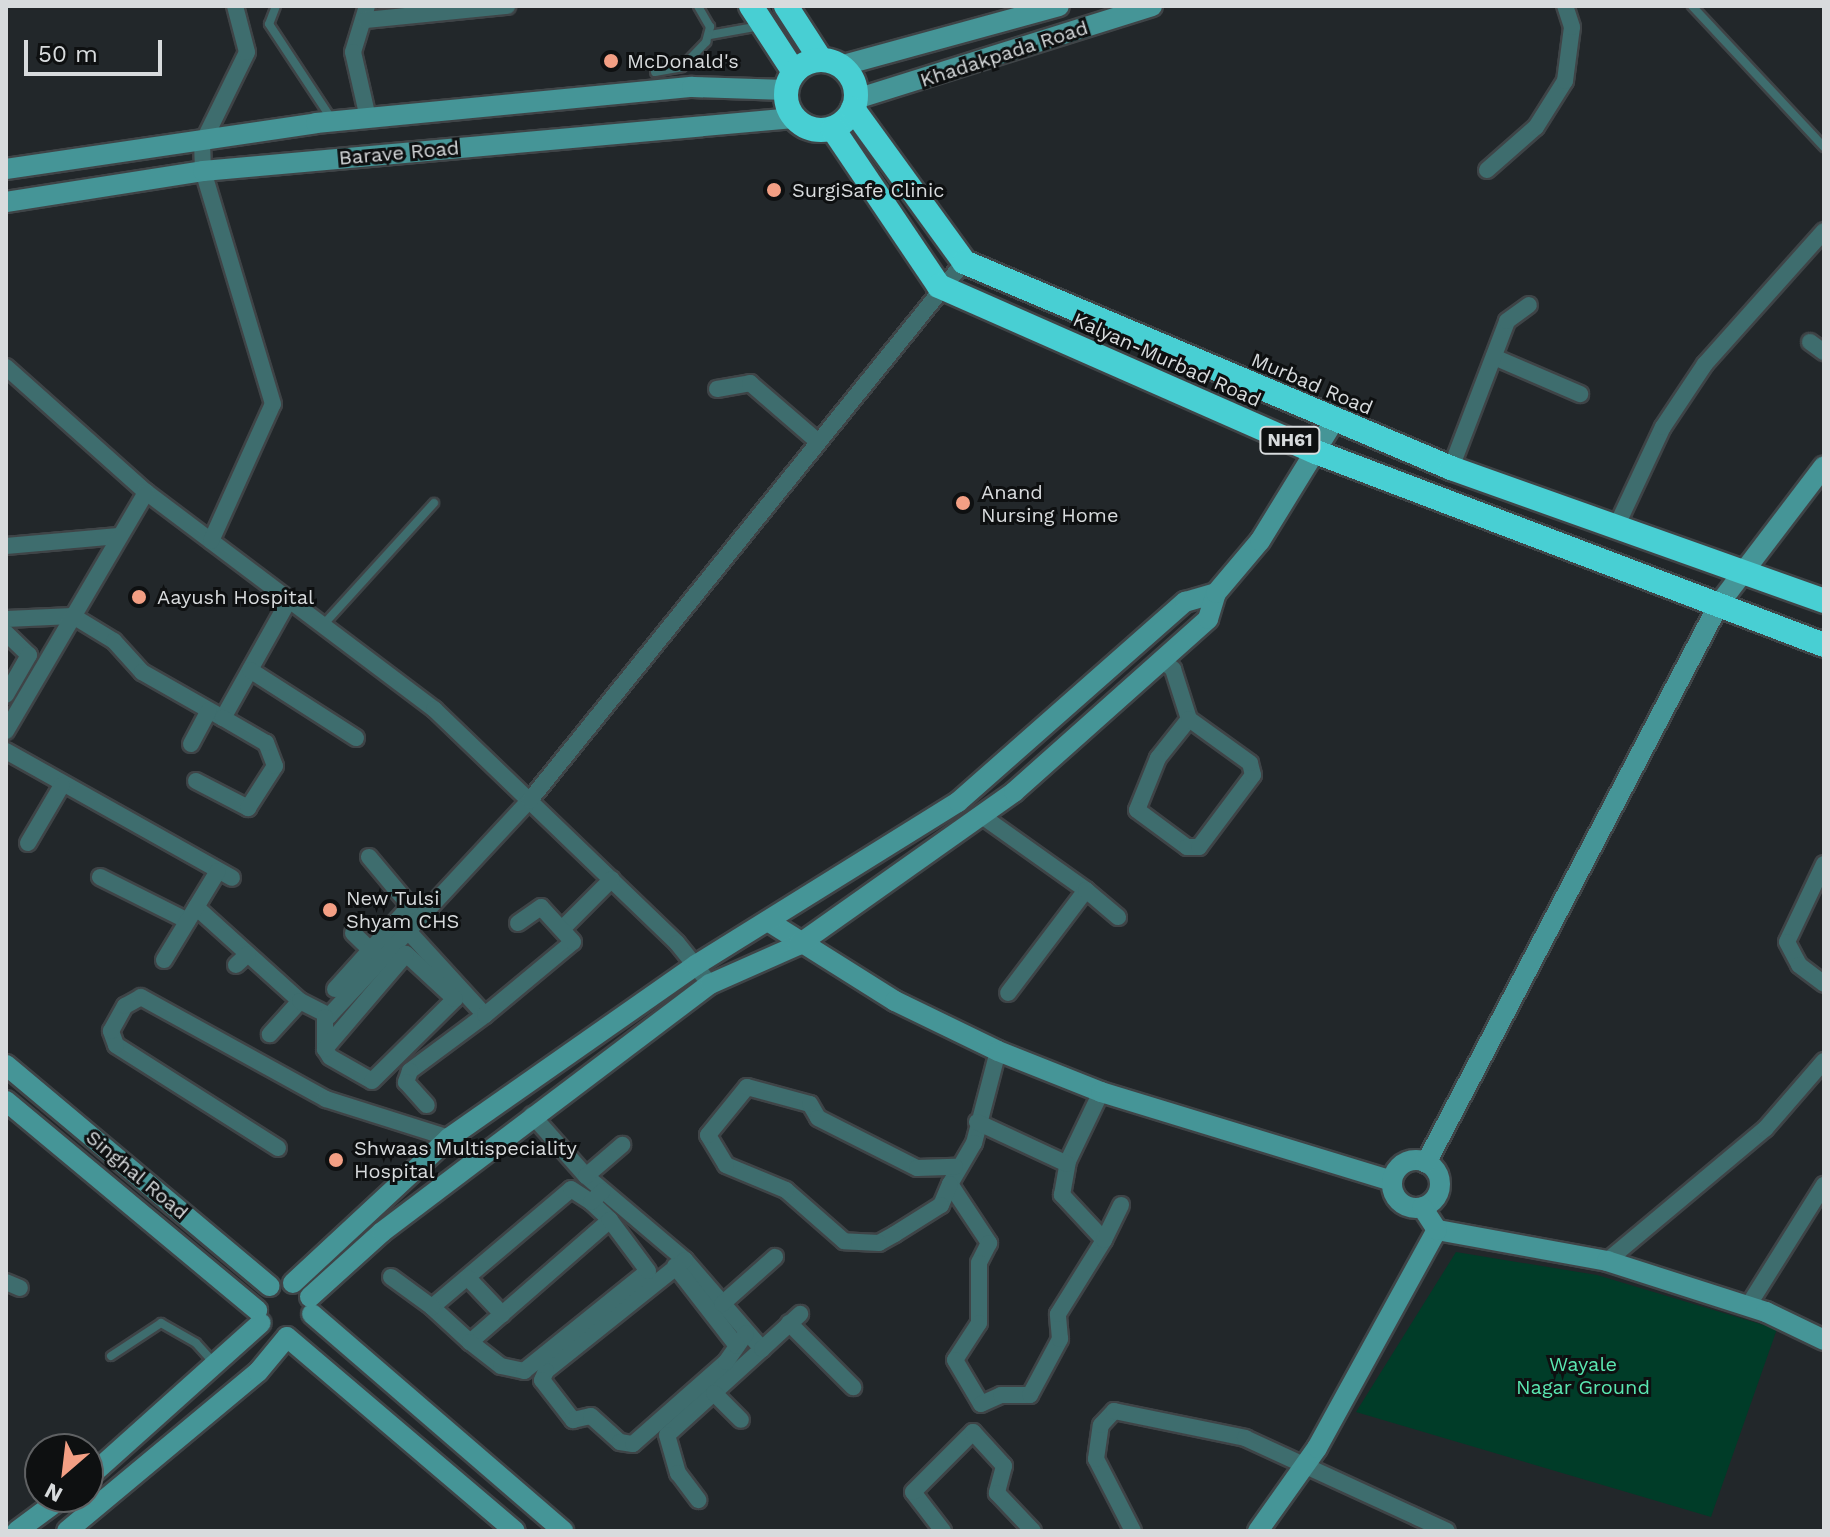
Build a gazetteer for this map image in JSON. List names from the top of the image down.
{
  "streets": {
    "highway": ["Kalyan-Murbad Road", "Murbad Road", "NH61"],
    "street": ["Khadakpada Road", "Barave Road", "Singhal Road"]
  },
  "parks": ["Wayale Nagar Ground"],
  "places": [
    "McDonald's",
    "SurgiSafe Clinic",
    "Anand Nursing Home",
    "Aayush Hospital",
    "New Tulsi Shyam CHS",
    "Shwaas Multispeciality Hospital"
  ],
  "scale_bar": "50 m",
  "north": "bottom left"
}
